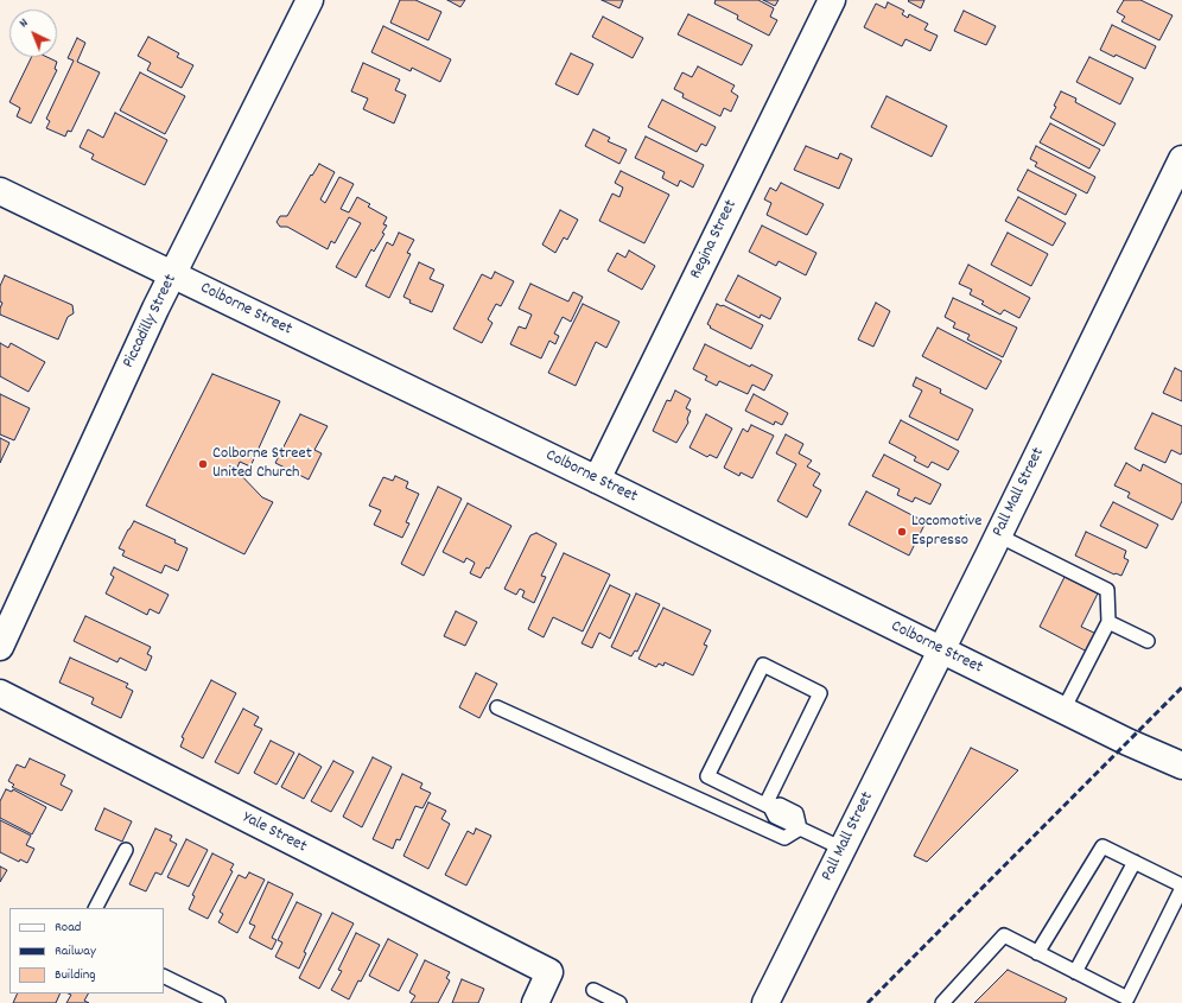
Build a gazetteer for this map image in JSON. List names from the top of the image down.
{
  "streets": {
    "street": [
      "Regina Street",
      "Colborne Street",
      "Piccadilly Street",
      "Pall Mall Street",
      "Yale Street"
    ]
  },
  "crossings": [
    ["Regina Street", "Colborne Street"],
    ["Colborne Street", "Piccadilly Street"],
    ["Colborne Street", "Pall Mall Street"]
  ],
  "places": ["Colborne Street United Church", "Locomotive Espresso"],
  "legend": ["Road", "Railway", "Building"],
  "north": "top left"
}
